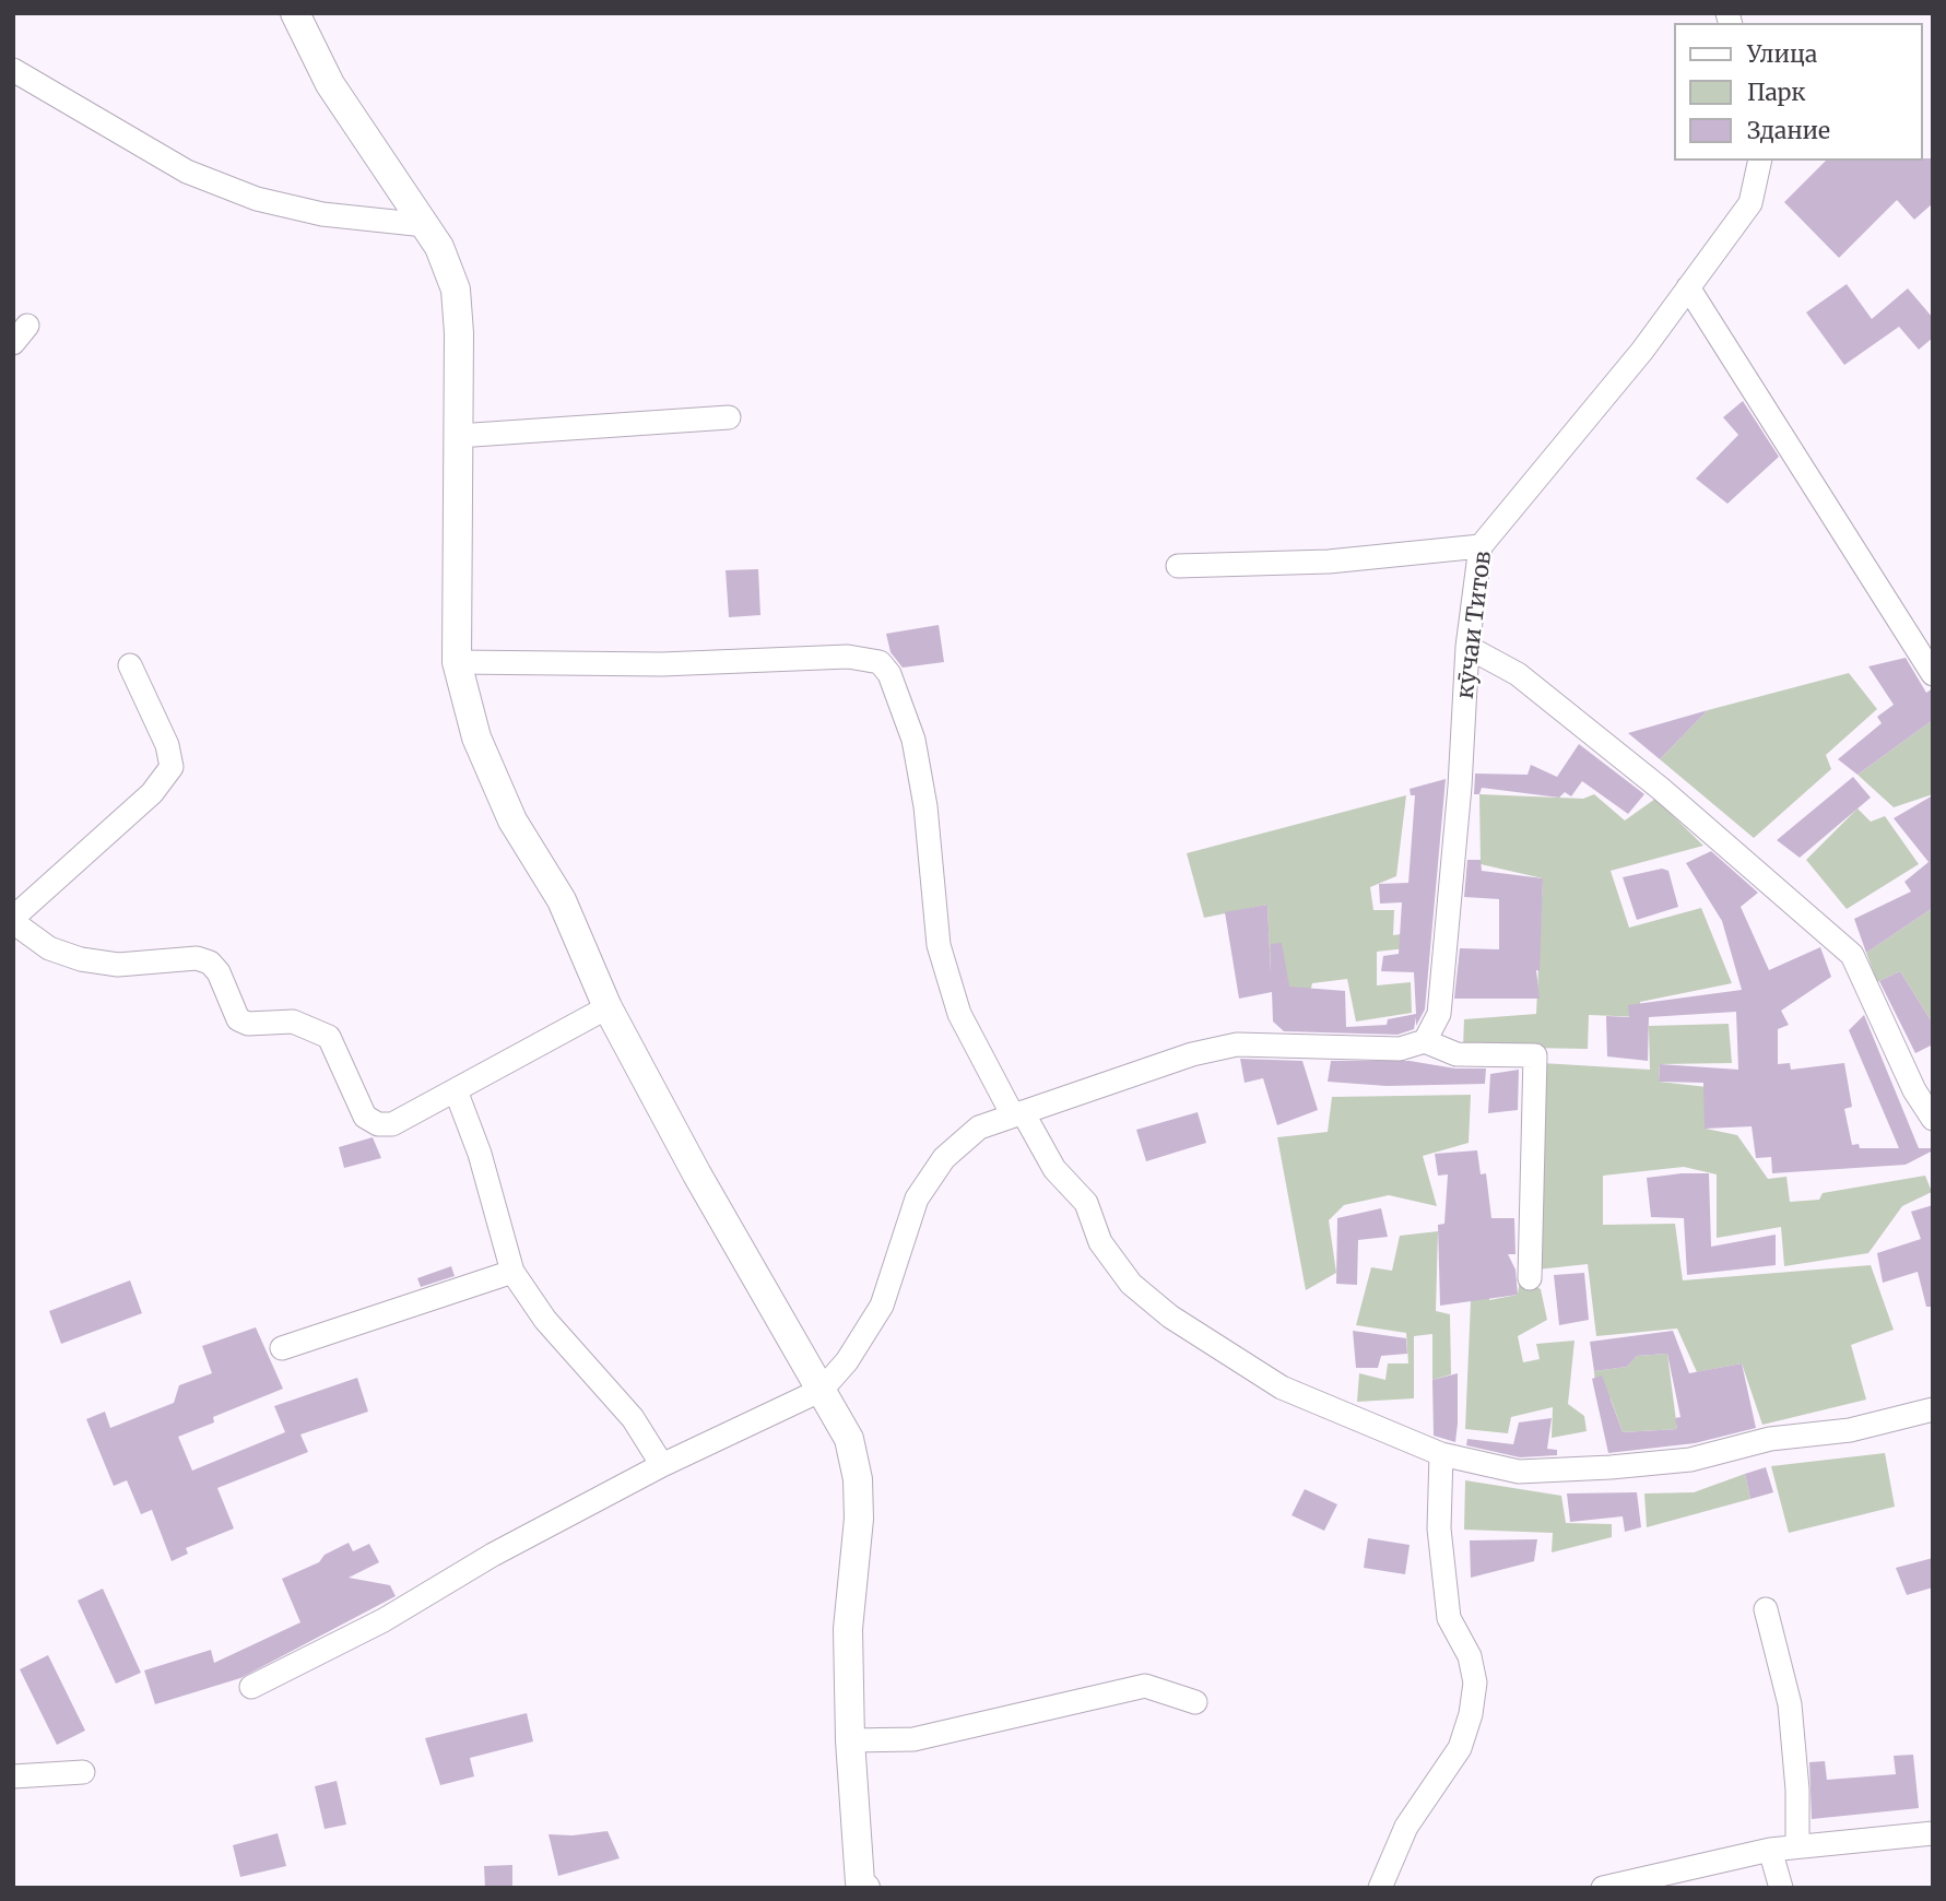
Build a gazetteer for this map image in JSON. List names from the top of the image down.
{
  "streets": {
    "street": ["кӯчаи Титов"]
  },
  "legend": ["Улица", "Парк", "Здание"]
}
